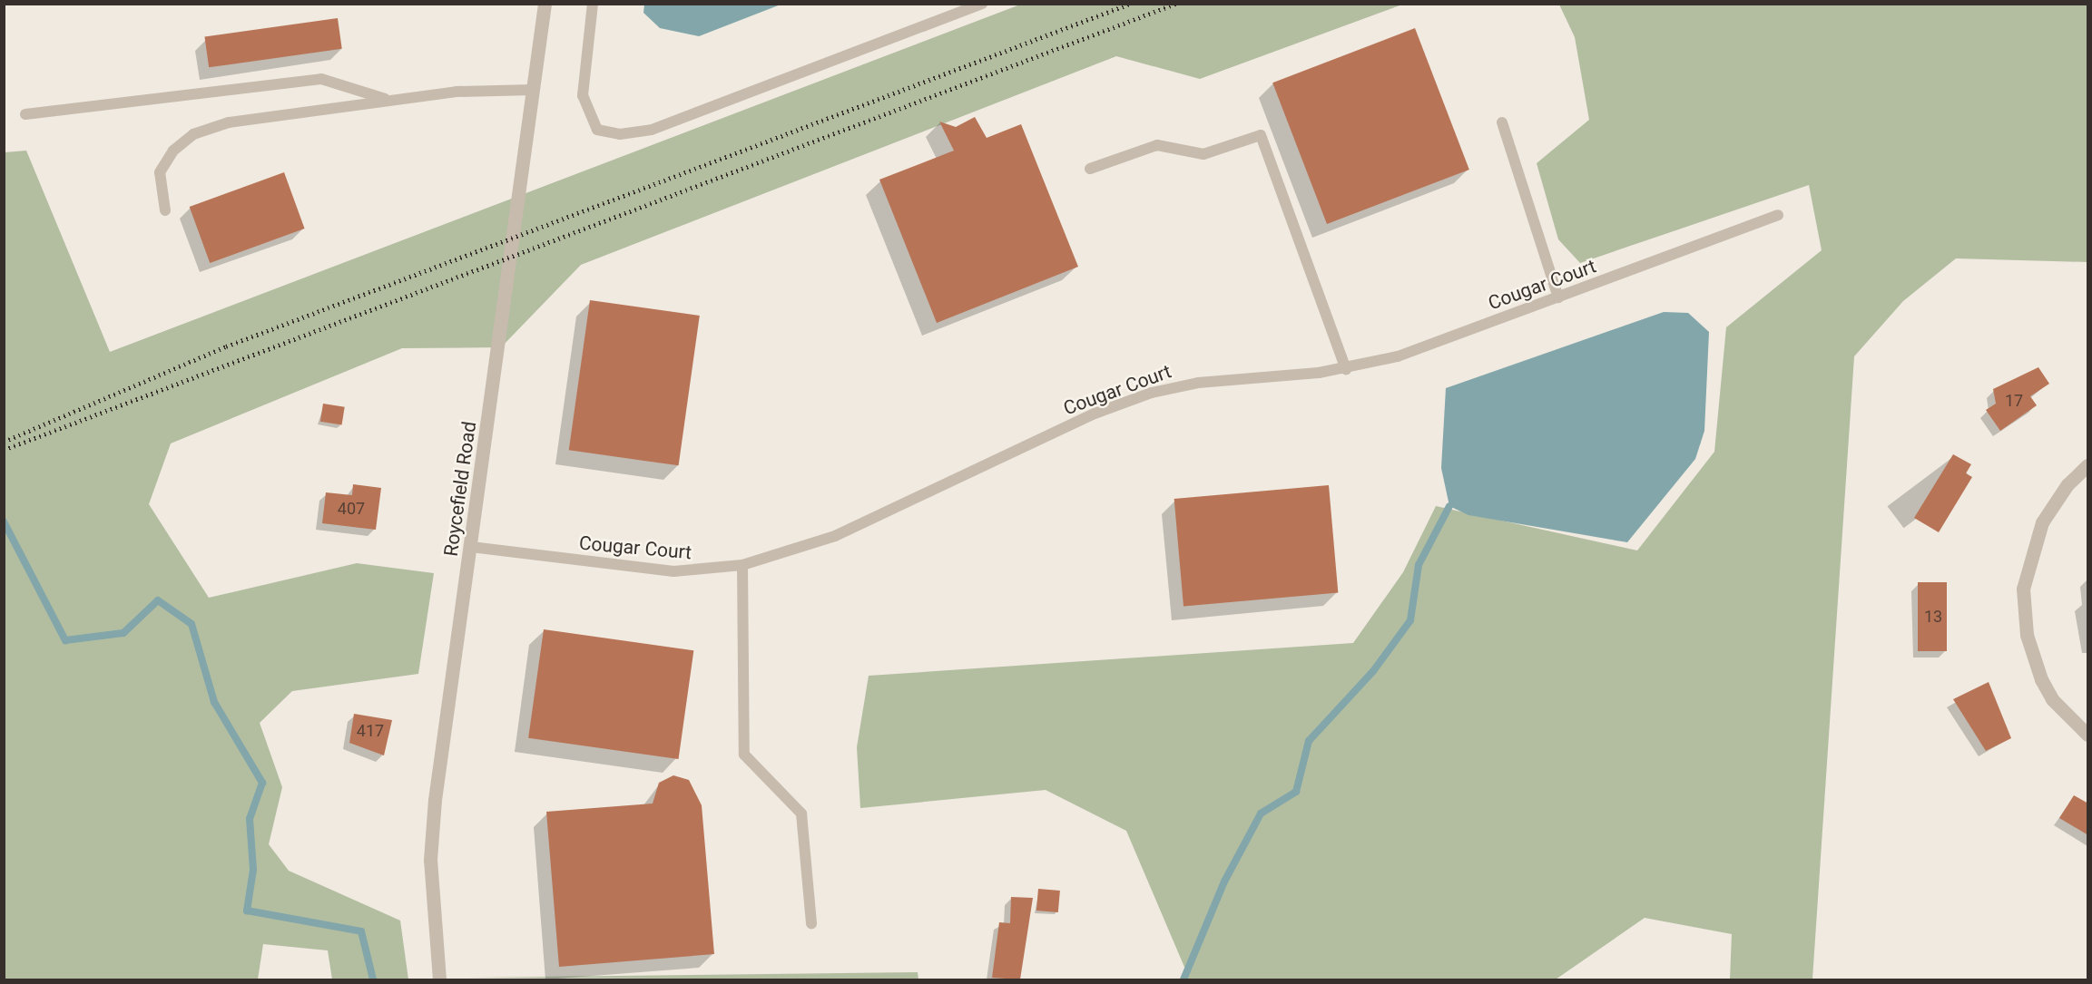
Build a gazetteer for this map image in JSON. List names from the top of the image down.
{
  "streets": {
    "street": ["Roycefield Road"],
    "lane": ["Cougar Court"]
  },
  "crossings": [
    ["Cougar Court", "Roycefield Road"]
  ],
  "house_numbers": [
    "17",
    "407",
    "13",
    "417"
  ]
}
